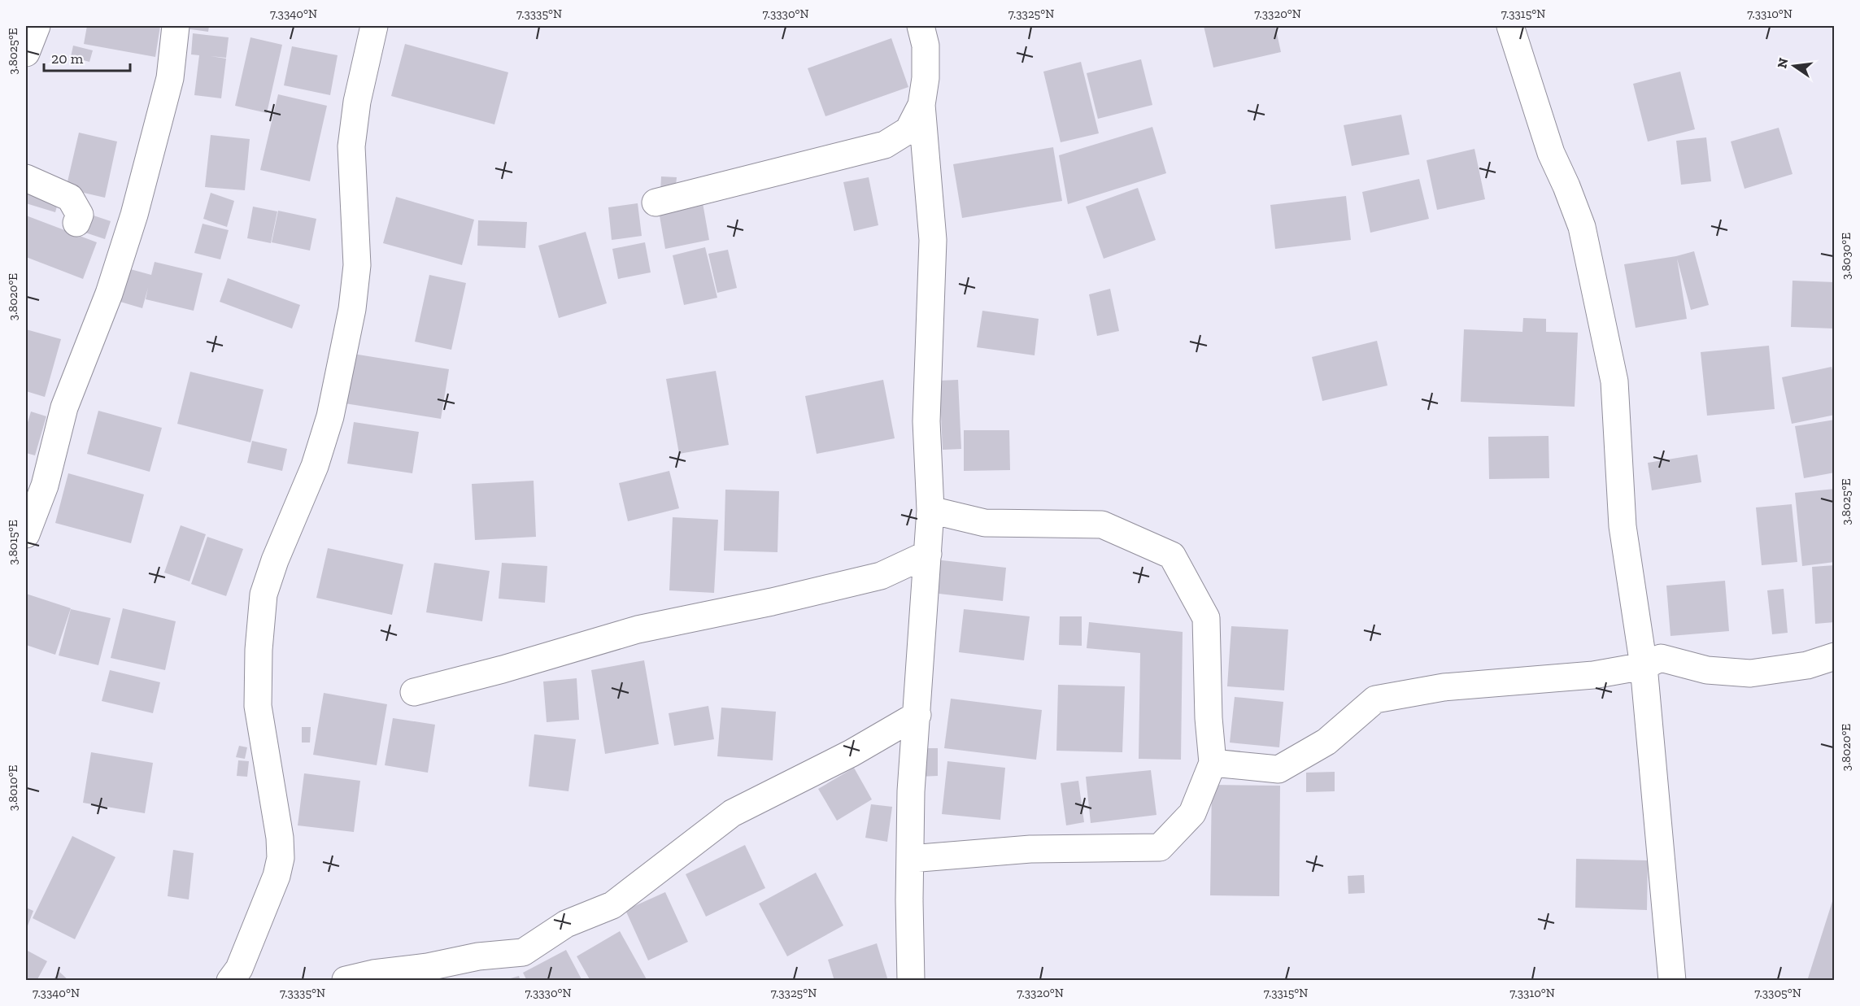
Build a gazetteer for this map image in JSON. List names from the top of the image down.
{
  "scale_bar": "20 m",
  "north": "left",
  "coordinates": [
    "7.3340°N",
    "7.3335°N",
    "7.3330°N",
    "7.3325°N",
    "7.3320°N",
    "7.3315°N",
    "7.3310°N",
    "3.8025°E",
    "3.8030°E",
    "3.8020°E",
    "3.8015°E",
    "3.8010°E",
    "7.3305°N"
  ]
}
